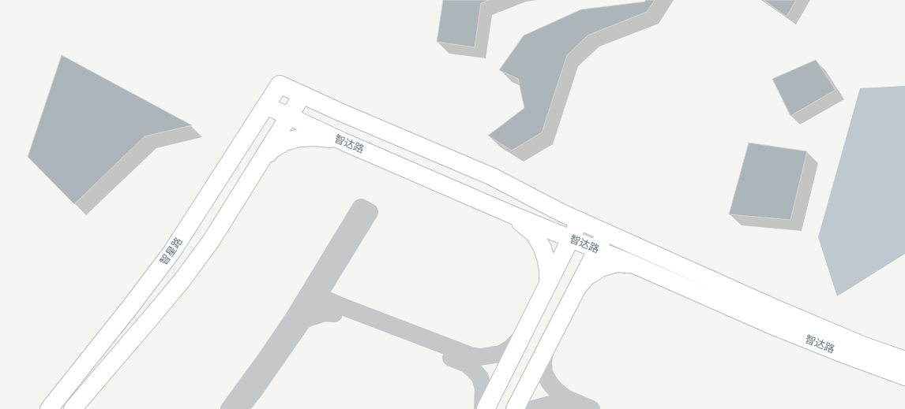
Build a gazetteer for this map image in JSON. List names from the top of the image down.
{
  "streets": {
    "main road": ["智达路", "智星路"]
  },
  "crossings": [
    ["智达路", "智星路"]
  ]
}
